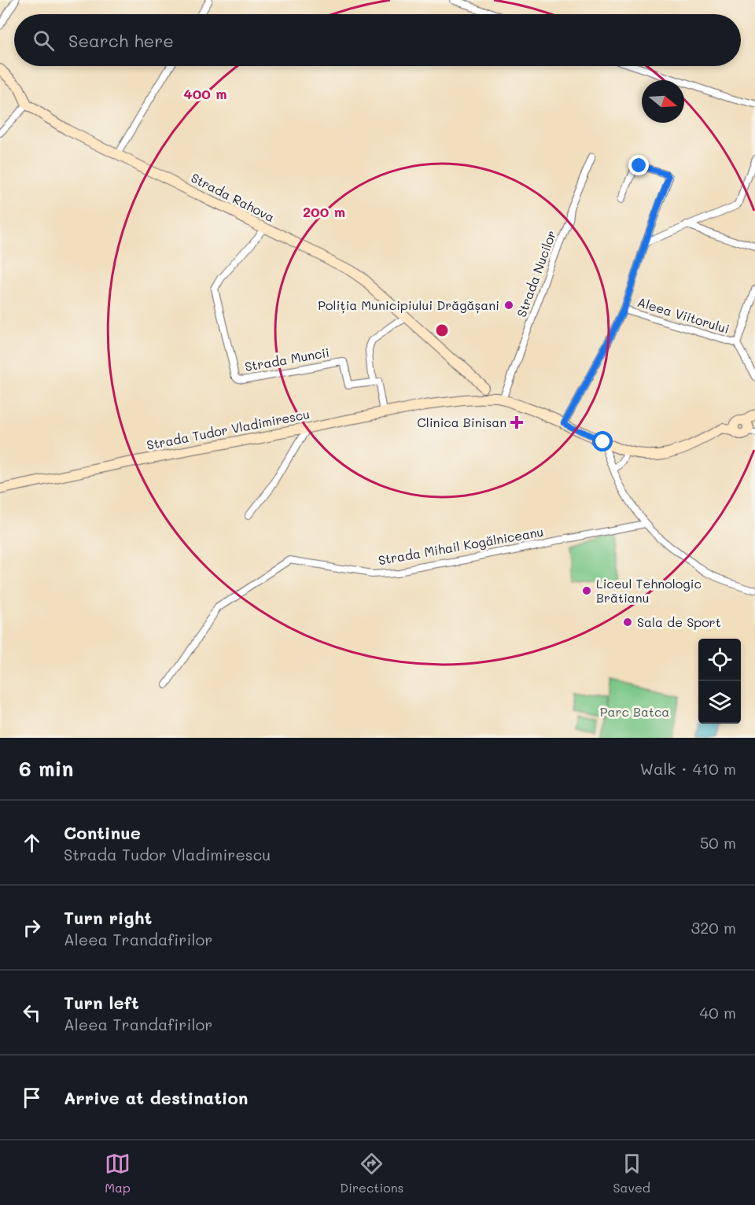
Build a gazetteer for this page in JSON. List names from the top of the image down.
{
  "streets": {
    "main road": ["Strada Rahova", "Strada Tudor Vladimirescu"],
    "street": [
      "Strada Nucilor",
      "Aleea Viitorului",
      "Strada Muncii",
      "Strada Mihail Kogălniceanu"
    ]
  },
  "crossings": [
    ["Strada Rahova", "Strada Muncii"],
    ["Strada Rahova", "Strada Tudor Vladimirescu"]
  ],
  "parks": ["Parc Batca"],
  "places": {
    "other": ["Poliția Municipiului Drăgășani", "Liceul Tehnologic Brătianu", "Sala de Sport"],
    "health": ["Clinica Binisan"]
  },
  "north": "right",
  "page": {
    "search": "Search here",
    "heading": ["6 min", "Walk · 410 m"],
    "list": [
      ["Continue", "Strada Tudor Vladimirescu", "50 m"],
      ["Turn right", "Aleea Trandafirilor", "320 m"],
      ["Turn left", "Aleea Trandafirilor", "40 m"],
      "Arrive at destination"
    ],
    "nav": ["Map", "Directions", "Saved"]
  },
  "rings": ["400 m", "200 m"]
}
